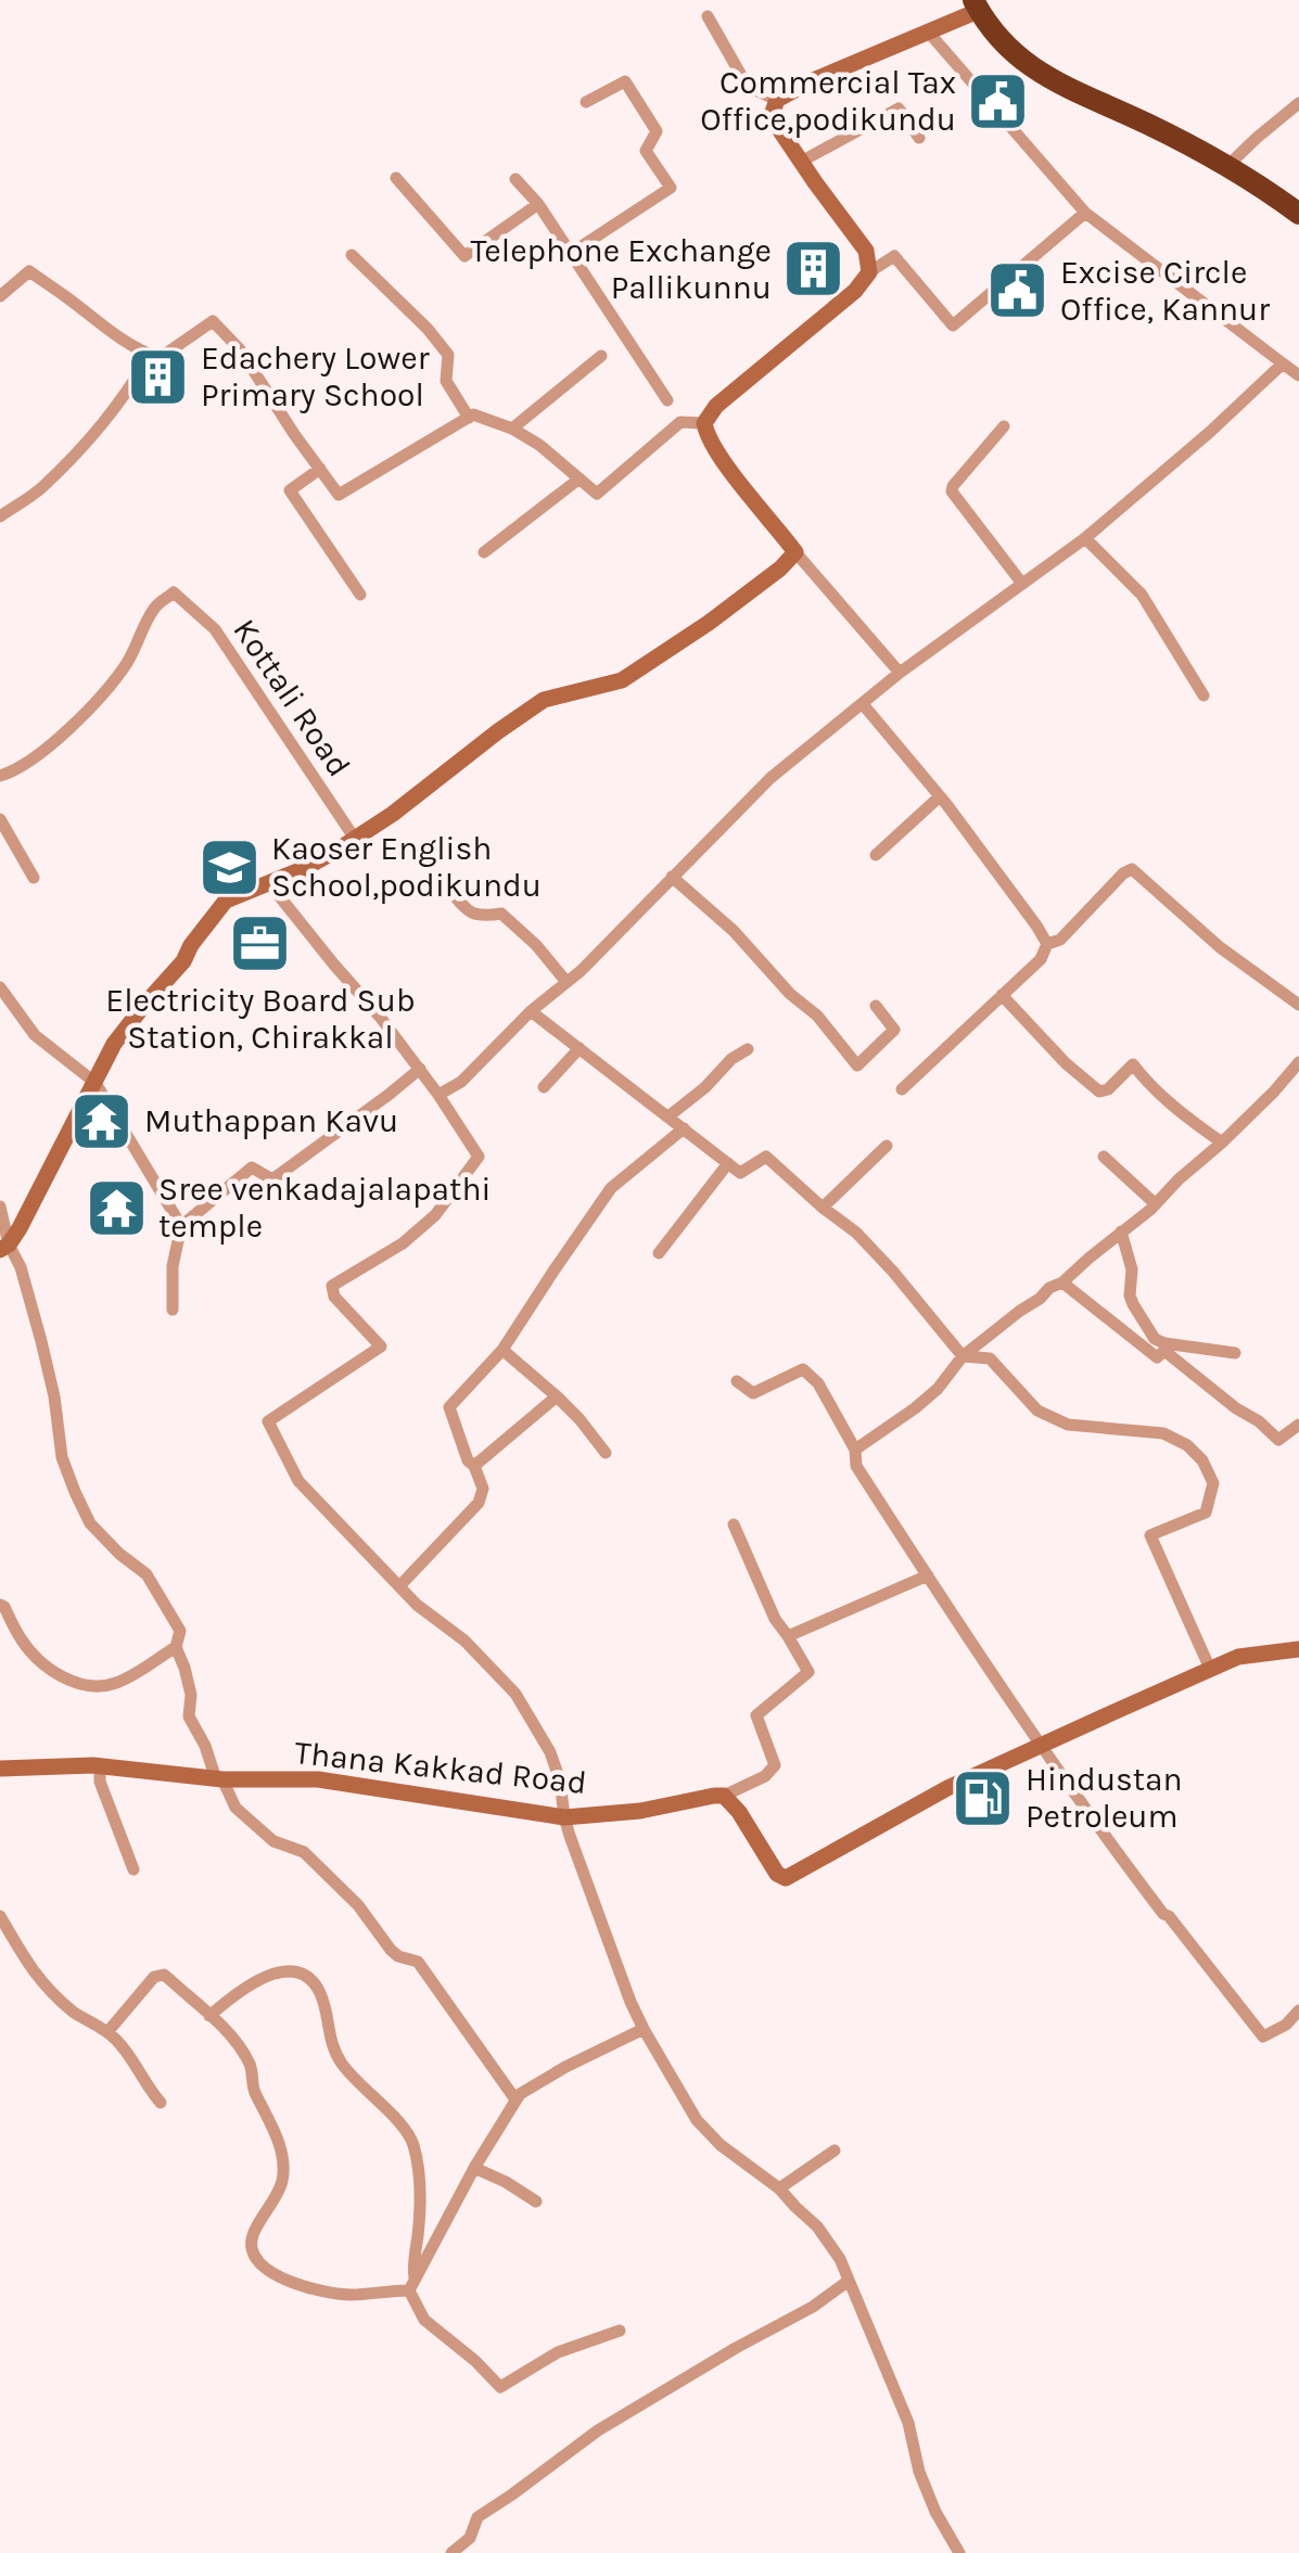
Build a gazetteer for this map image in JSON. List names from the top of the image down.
{
  "streets": {
    "main road": ["Thana Kakkad Road"],
    "street": ["Kottali Road"]
  },
  "places": {
    "public building": ["Commercial Tax Office,podikundu", "Excise Circle Office, Kannur"],
    "building": ["Telephone Exchange Pallikunnu", "Edachery Lower Primary School"],
    "school or university": ["Kaoser English School,podikundu"],
    "office": ["Electricity Board Sub Station, Chirakkal"],
    "temple": ["Muthappan Kavu", "Sree venkadajalapathi temple"],
    "fuel station": ["Hindustan Petroleum"]
  }
}
